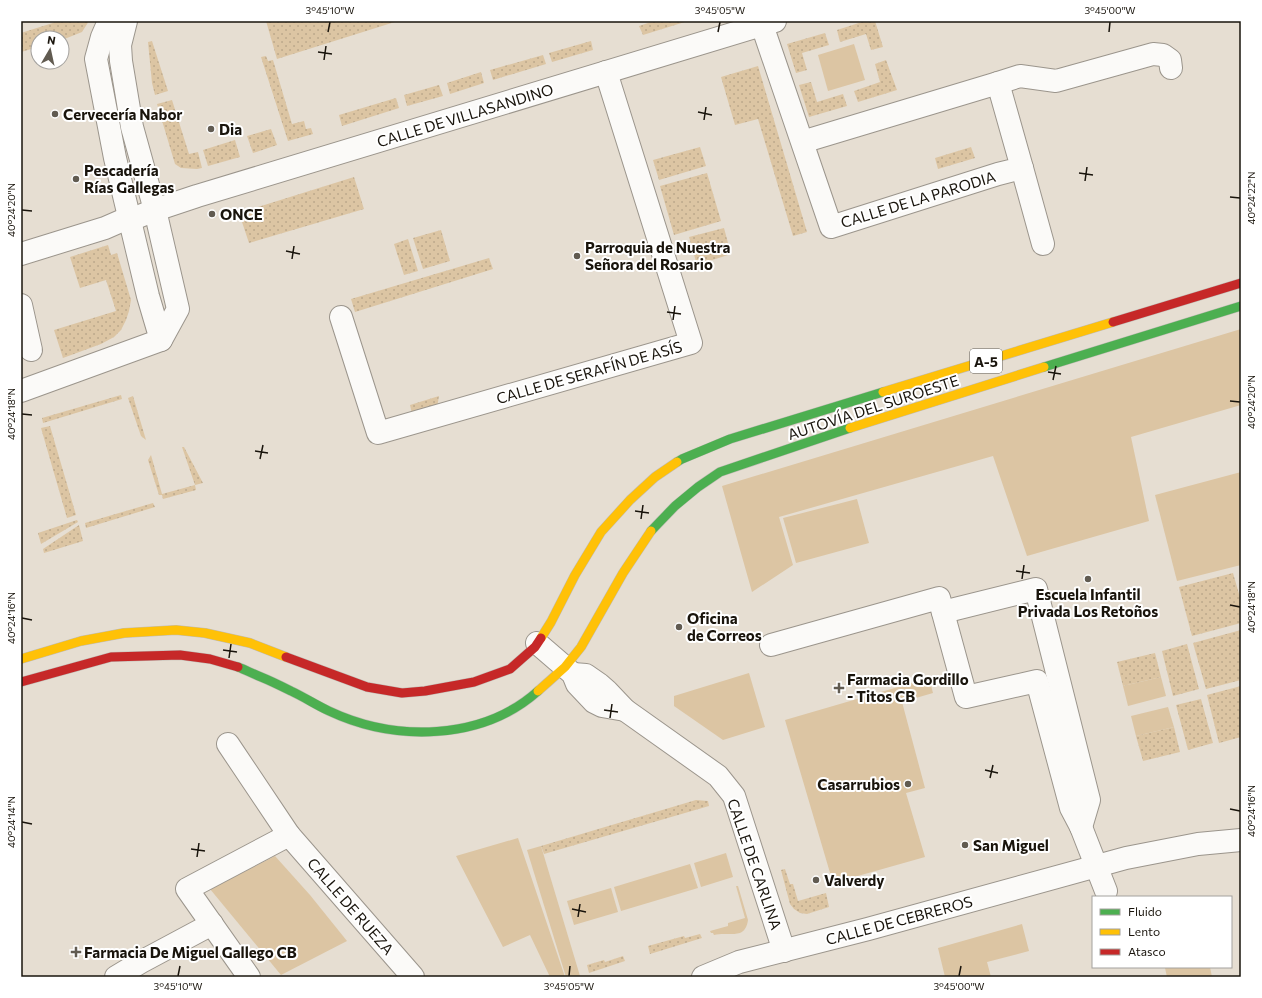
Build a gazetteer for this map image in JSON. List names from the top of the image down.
{
  "streets": {
    "highway": ["A-5", "AUTOVÍA DEL SUROESTE"],
    "street": [
      "CALLE DE VILLASANDINO",
      "CALLE DE LA PARODIA",
      "CALLE DE SERAFÍN DE ASÍS",
      "CALLE DE CARLINA",
      "CALLE DE RUEZA",
      "CALLE DE CEBREROS"
    ]
  },
  "crossings": [
    ["CALLE DE VILLASANDINO", "CALLE DE LA PARODIA"],
    ["CALLE DE VILLASANDINO", "CALLE DE SERAFÍN DE ASÍS"],
    ["AUTOVÍA DEL SUROESTE", "CALLE DE CARLINA"],
    ["CALLE DE CARLINA", "CALLE DE CEBREROS"]
  ],
  "places": {
    "other": [
      "Cervecería Nabor",
      "Dia",
      "Pescadería Rías Gallegas",
      "ONCE",
      "Parroquia de Nuestra Señora del Rosario",
      "Escuela Infantil Privada Los Retoños",
      "Oficina de Correos",
      "Casarrubios",
      "San Miguel",
      "Valverdy"
    ],
    "health": ["Farmacia Gordillo - Titos CB", "Farmacia De Miguel Gallego CB"]
  },
  "legend": ["Fluido", "Lento", "Atasco"],
  "north": "top",
  "coordinates": [
    "3°45'10\"W",
    "3°45'05\"W",
    "3°45'00\"W",
    "40°24'22\"N",
    "40°24'20\"N",
    "40°24'18\"N",
    "40°24'16\"N",
    "40°24'14\"N"
  ]
}
